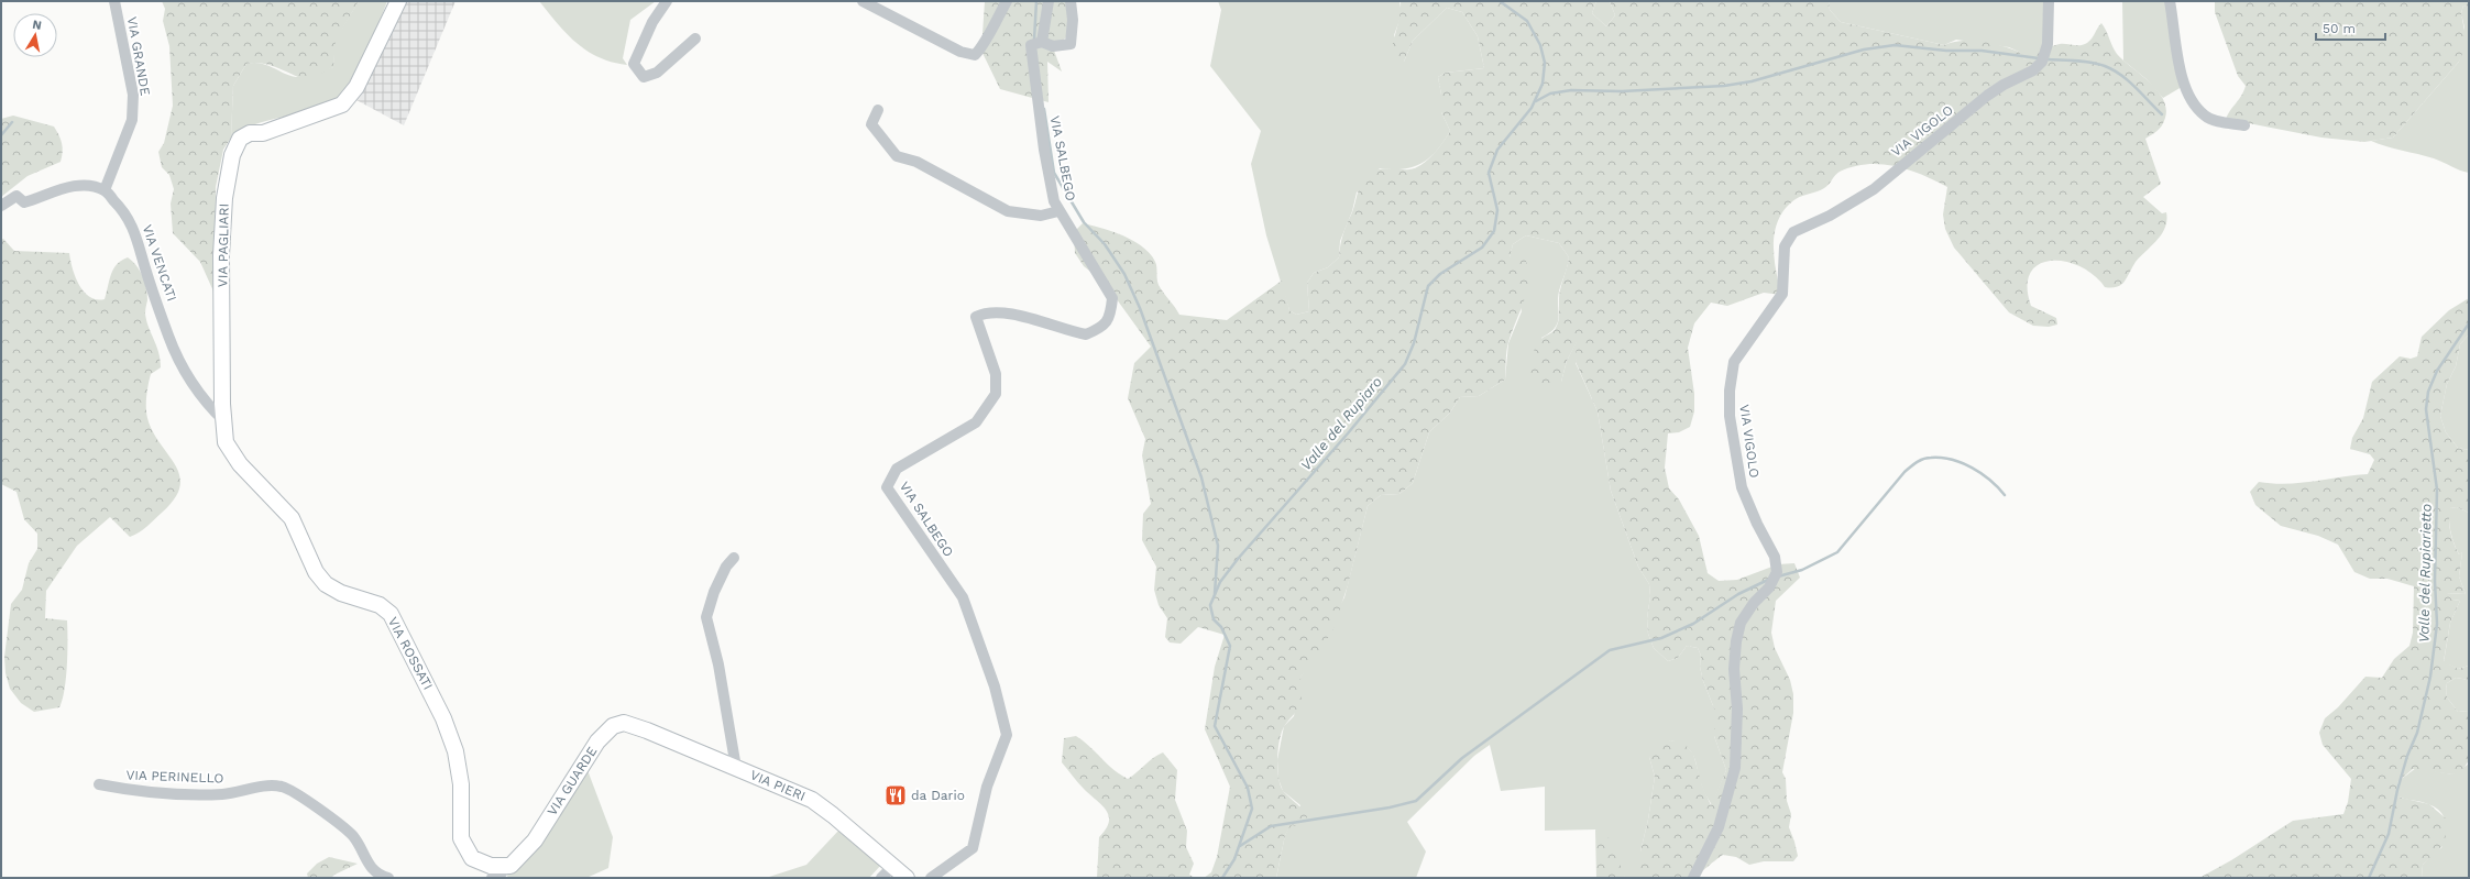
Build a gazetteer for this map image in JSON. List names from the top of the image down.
{
  "streets": {
    "street": [
      "VIA GRANDE",
      "VIA VIGOLO",
      "VIA SALBEGO",
      "VIA PAGLIARI",
      "VIA VENCATI",
      "VIA ROSSATI",
      "VIA PERINELLO",
      "VIA GUARDE",
      "VIA PIERI"
    ]
  },
  "crossings": [
    ["VIA GRANDE", "VIA VENCATI"],
    ["VIA PAGLIARI", "VIA VENCATI"],
    ["VIA PAGLIARI", "VIA ROSSATI"],
    ["VIA VENCATI", "VIA ROSSATI"],
    ["VIA ROSSATI", "VIA GUARDE"],
    ["VIA GUARDE", "VIA PIERI"]
  ],
  "water": ["Valle del Rupiaro", "Valle del Rupiarietto"],
  "places": {
    "restaurant": ["da Dario"]
  },
  "scale_bar": "50 m",
  "north": "top"
}
